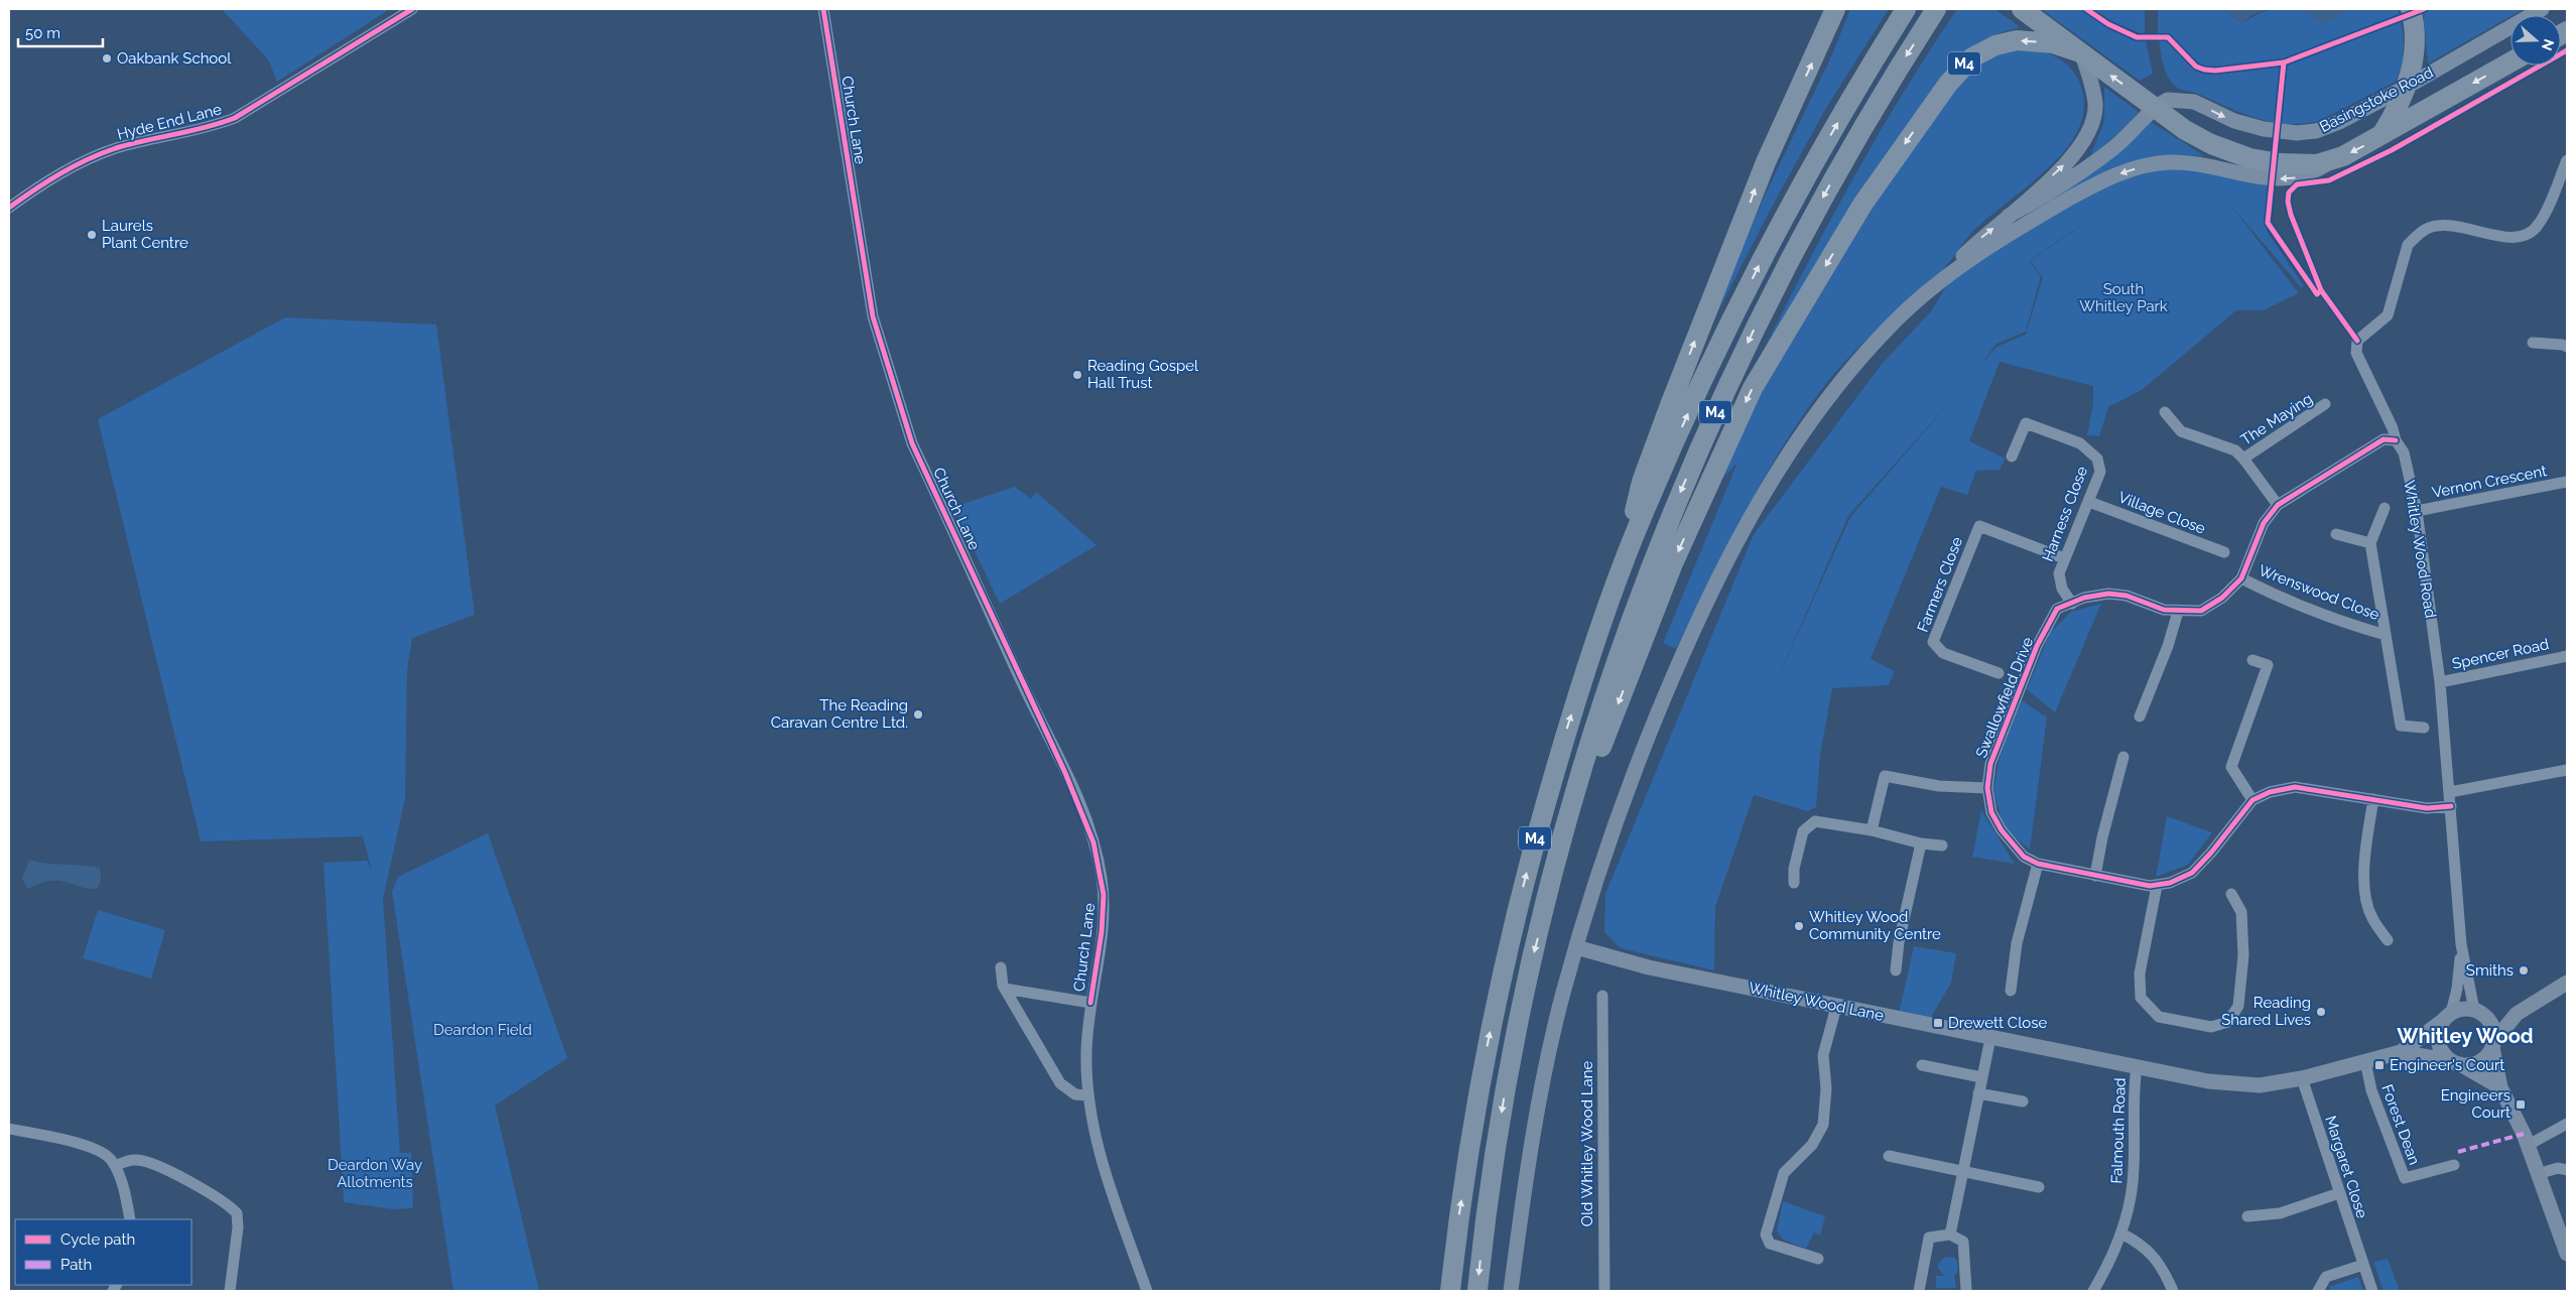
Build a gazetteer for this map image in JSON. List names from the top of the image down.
{
  "streets": {
    "highway": ["M4", "Basingstoke Road"],
    "main road": ["Whitley Wood Lane"],
    "street": [
      "Church Lane",
      "Hyde End Lane",
      "The Maying",
      "Vernon Crescent",
      "Village Close",
      "Harness Close",
      "Whitley Wood Road",
      "Farmers Close",
      "Wrenswood Close",
      "Spencer Road",
      "Swallowfield Drive",
      "Forest Dean",
      "Falmouth Road",
      "Old Whitley Wood Lane",
      "Margaret Close"
    ]
  },
  "crossings": [
    ["M4", "Basingstoke Road"],
    ["The Maying", "Swallowfield Drive"],
    ["Vernon Crescent", "Whitley Wood Road"],
    ["Village Close", "Harness Close"],
    ["Harness Close", "Farmers Close"],
    ["Harness Close", "Swallowfield Drive"],
    ["Whitley Wood Road", "Spencer Road"],
    ["Whitley Wood Road", "Swallowfield Drive"],
    ["Whitley Wood Road", "Whitley Wood Lane"],
    ["Wrenswood Close", "Swallowfield Drive"],
    ["Whitley Wood Lane", "Forest Dean"],
    ["Whitley Wood Lane", "Falmouth Road"],
    ["Whitley Wood Lane", "Margaret Close"]
  ],
  "districts": ["Whitley Wood"],
  "parks": ["South Whitley Park", "Deardon Field", "Deardon Way Allotments"],
  "places": {
    "other": [
      "Oakbank School",
      "Laurels Plant Centre",
      "Reading Gospel Hall Trust",
      "The Reading Caravan Centre Ltd.",
      "Whitley Wood Community Centre",
      "Smiths",
      "Reading Shared Lives"
    ],
    "transit": ["Drewett Close", "Engineer's Court", "Engineers Court"]
  },
  "legend": ["Cycle path", "Path"],
  "scale_bar": "50 m",
  "north": "right"
}
